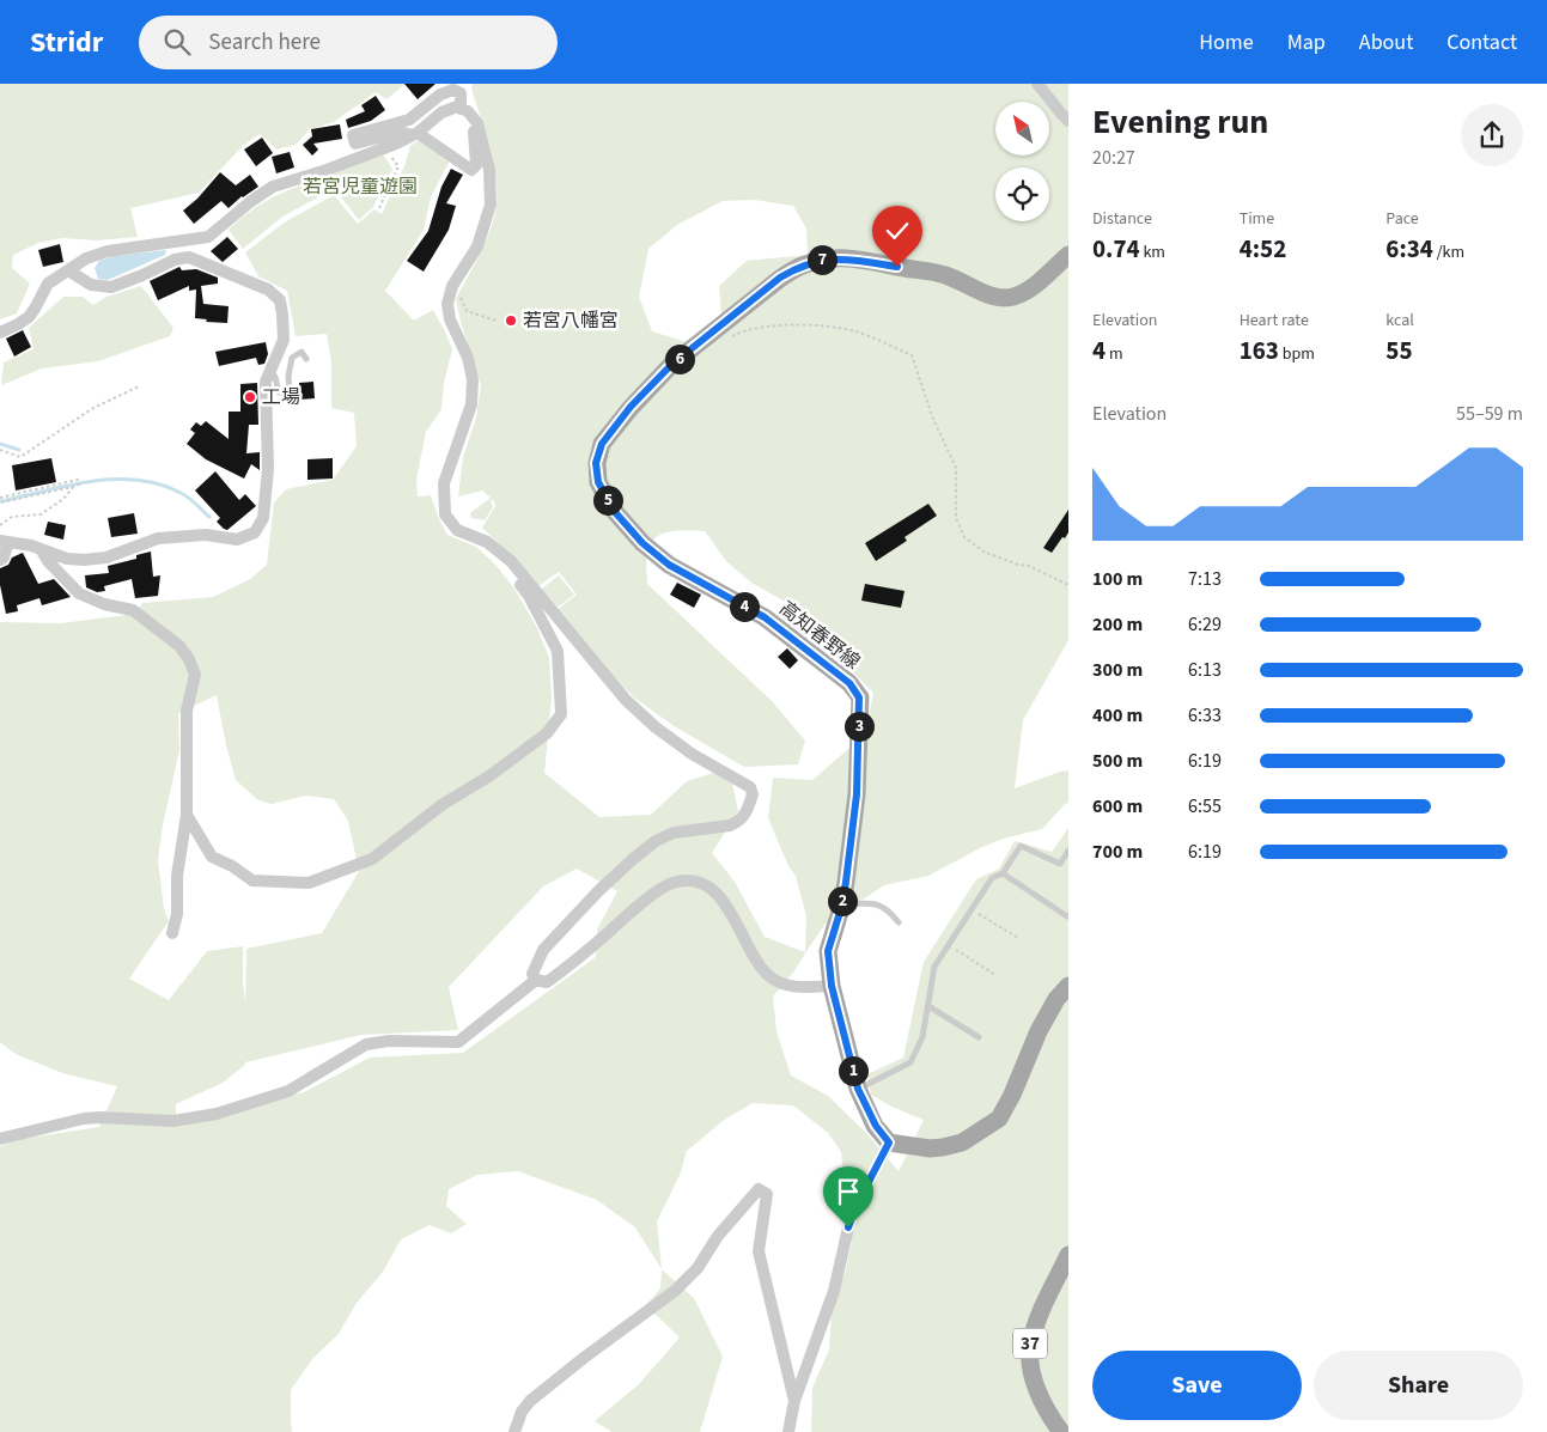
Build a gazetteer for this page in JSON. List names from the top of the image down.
{
  "streets": {
    "main road": ["高知春野線", "37"]
  },
  "parks": ["若宮児童遊園"],
  "places": ["若宮八幡宮", "工場"],
  "north": "top left",
  "page": {
    "header": "Stridr",
    "search": "Search here",
    "nav": [
      "Home",
      "Map",
      "About",
      "Contact"
    ],
    "heading": ["Evening run", "20:27"],
    "stats": [
      ["Distance", "0.74 km"],
      ["Time", "4:52"],
      ["Pace", "6:34 /km"],
      ["Elevation", "4 m"],
      ["Heart rate", "163 bpm"],
      ["kcal", "55"]
    ],
    "pins": [
      "7",
      "6",
      "5",
      "4",
      "3",
      "2",
      "1"
    ],
    "chart": ["Elevation", "55–59 m"],
    "list": [
      {
        "name": "100 m",
        "note": "7:13"
      },
      {
        "name": "200 m",
        "note": "6:29"
      },
      {
        "name": "300 m",
        "note": "6:13"
      },
      {
        "name": "400 m",
        "note": "6:33"
      },
      {
        "name": "500 m",
        "note": "6:19"
      },
      {
        "name": "600 m",
        "note": "6:55"
      },
      {
        "name": "700 m",
        "note": "6:19"
      }
    ],
    "buttons": ["Save", "Share"]
  }
}
